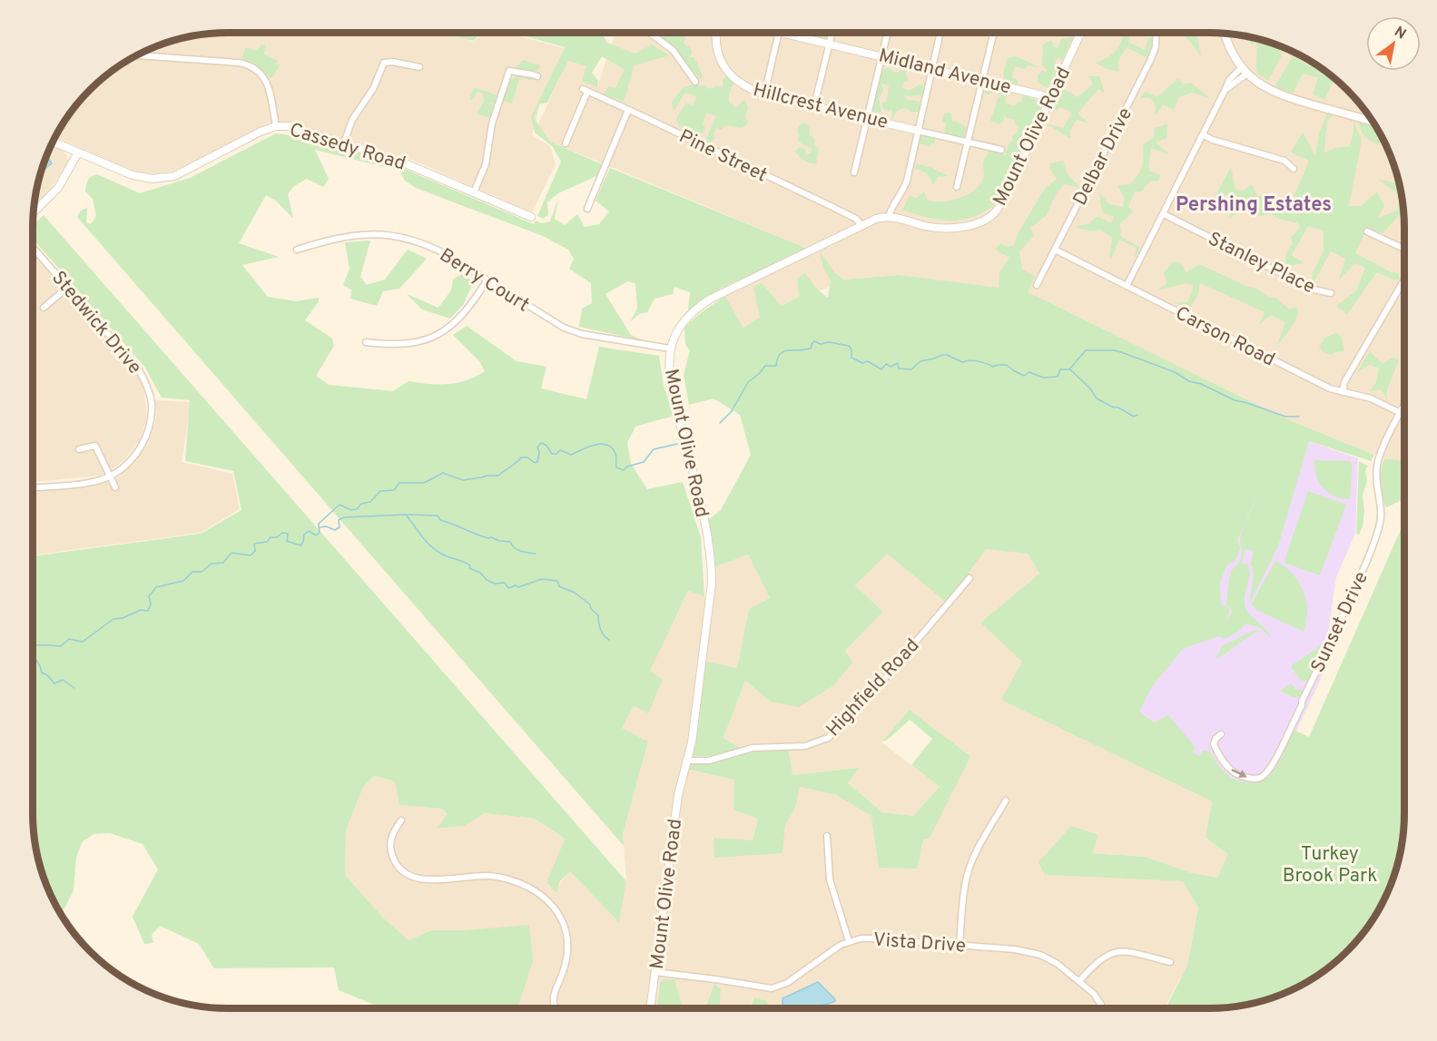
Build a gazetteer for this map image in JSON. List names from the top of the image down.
{
  "streets": {
    "street": [
      "Midland Avenue",
      "Hillcrest Avenue",
      "Mount Olive Road",
      "Cassedy Road",
      "Pine Street",
      "Delbar Drive",
      "Stanley Place",
      "Berry Court",
      "Stedwick Drive",
      "Carson Road",
      "Sunset Drive",
      "Highfield Road",
      "Vista Drive"
    ]
  },
  "crossings": [
    ["Midland Avenue", "Mount Olive Road"],
    ["Mount Olive Road", "Pine Street"],
    ["Mount Olive Road", "Berry Court"],
    ["Mount Olive Road", "Highfield Road"],
    ["Mount Olive Road", "Vista Drive"],
    ["Delbar Drive", "Carson Road"],
    ["Carson Road", "Sunset Drive"]
  ],
  "districts": ["Pershing Estates"],
  "parks": ["Turkey Brook Park"],
  "north": "top right"
}
